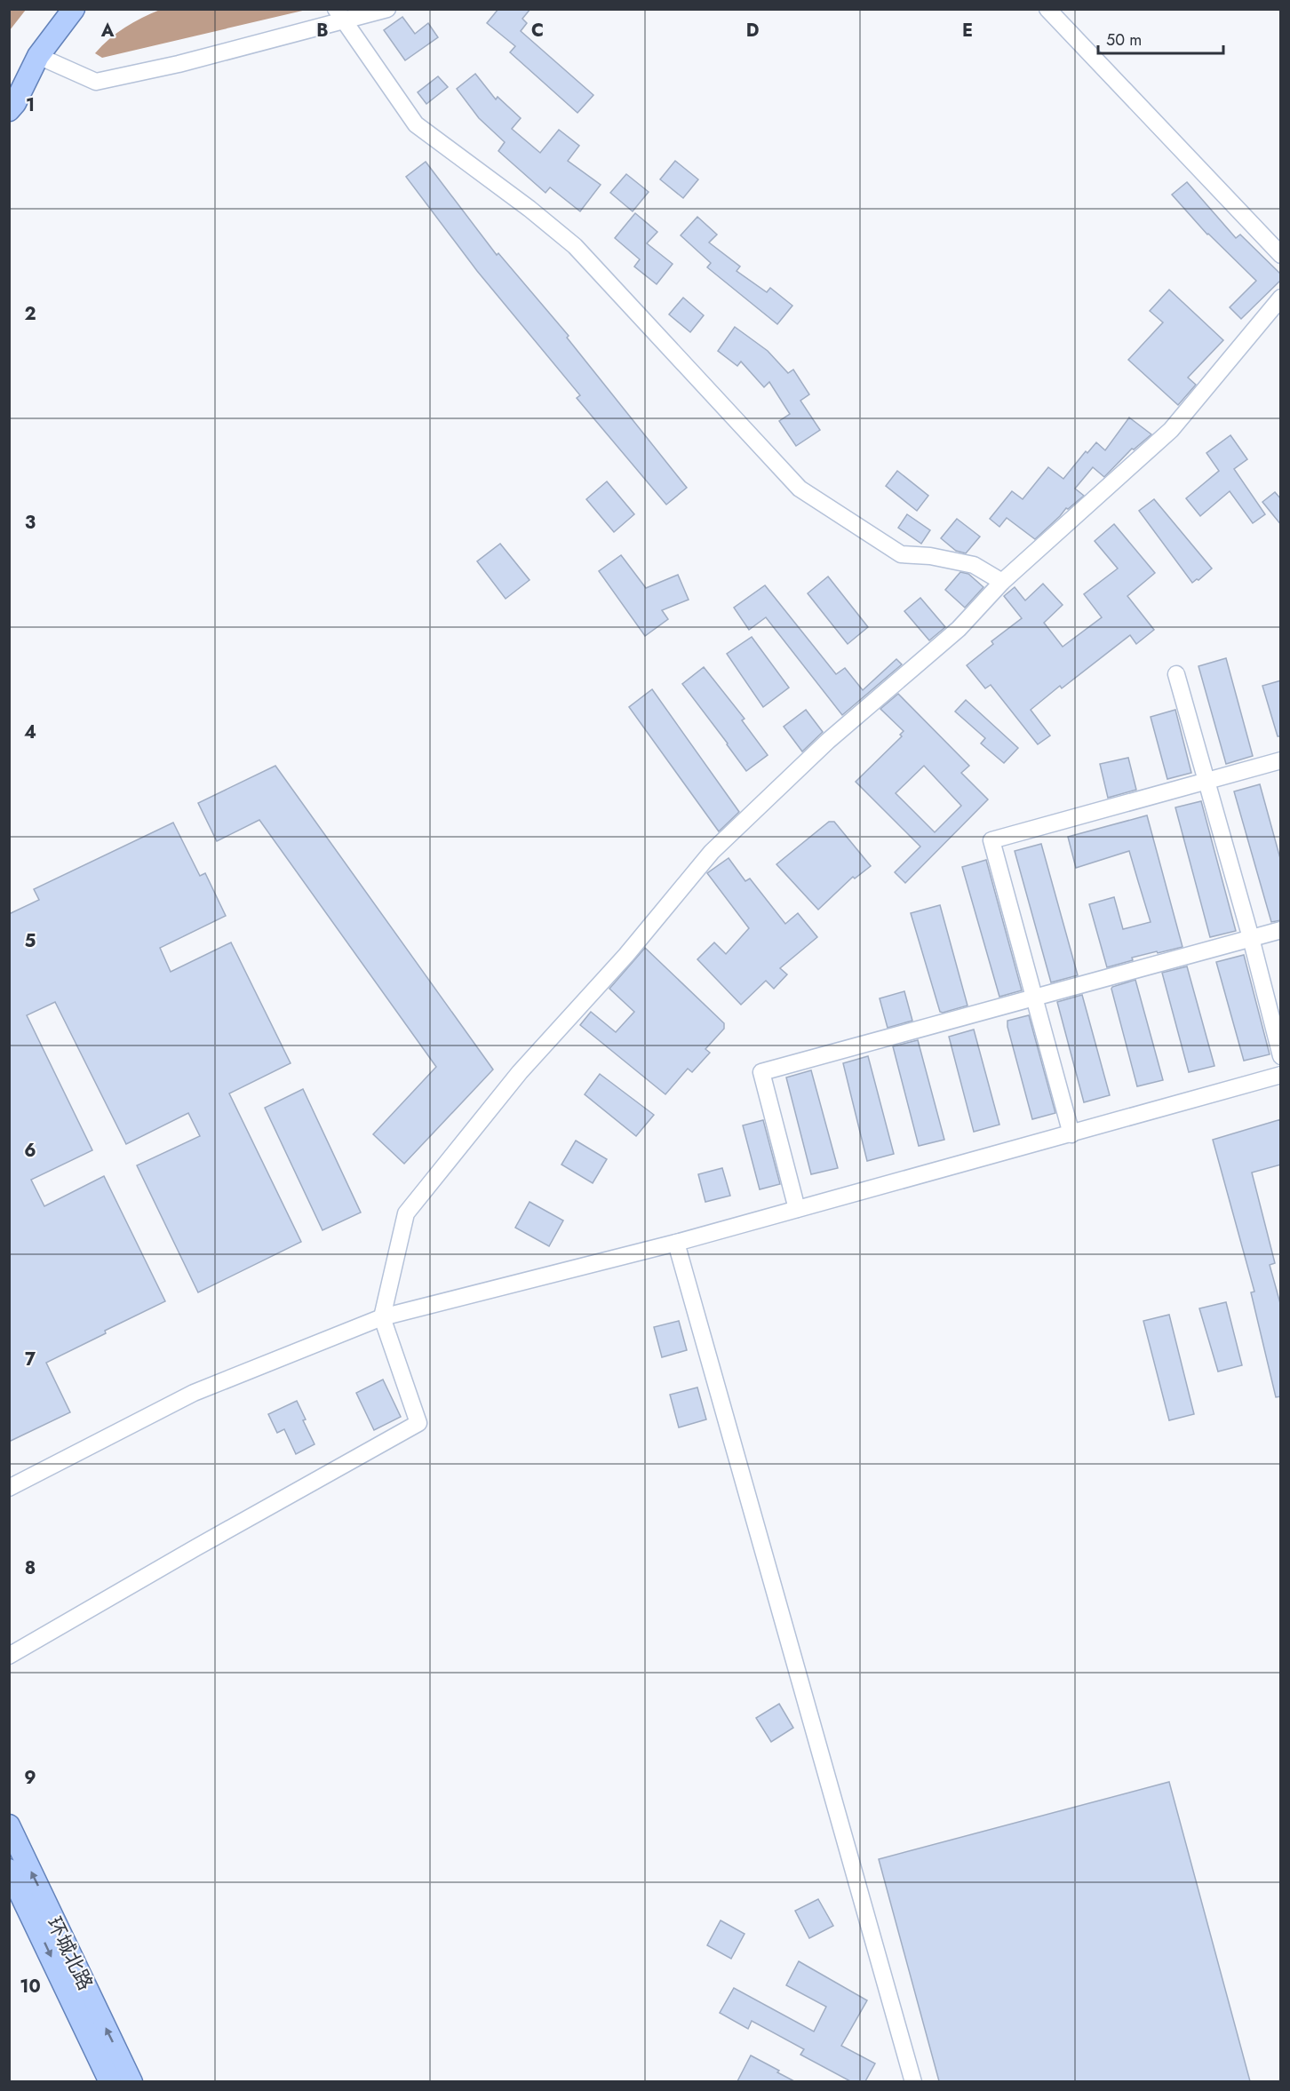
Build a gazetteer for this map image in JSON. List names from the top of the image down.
{
  "streets": {
    "main road": ["环城北路"]
  },
  "scale_bar": "50 m",
  "grid": {
    "columns": [
      "A",
      "B",
      "C",
      "D",
      "E"
    ],
    "rows": [
      "1",
      "2",
      "3",
      "4",
      "5",
      "6",
      "7",
      "8",
      "9",
      "10"
    ]
  }
}
